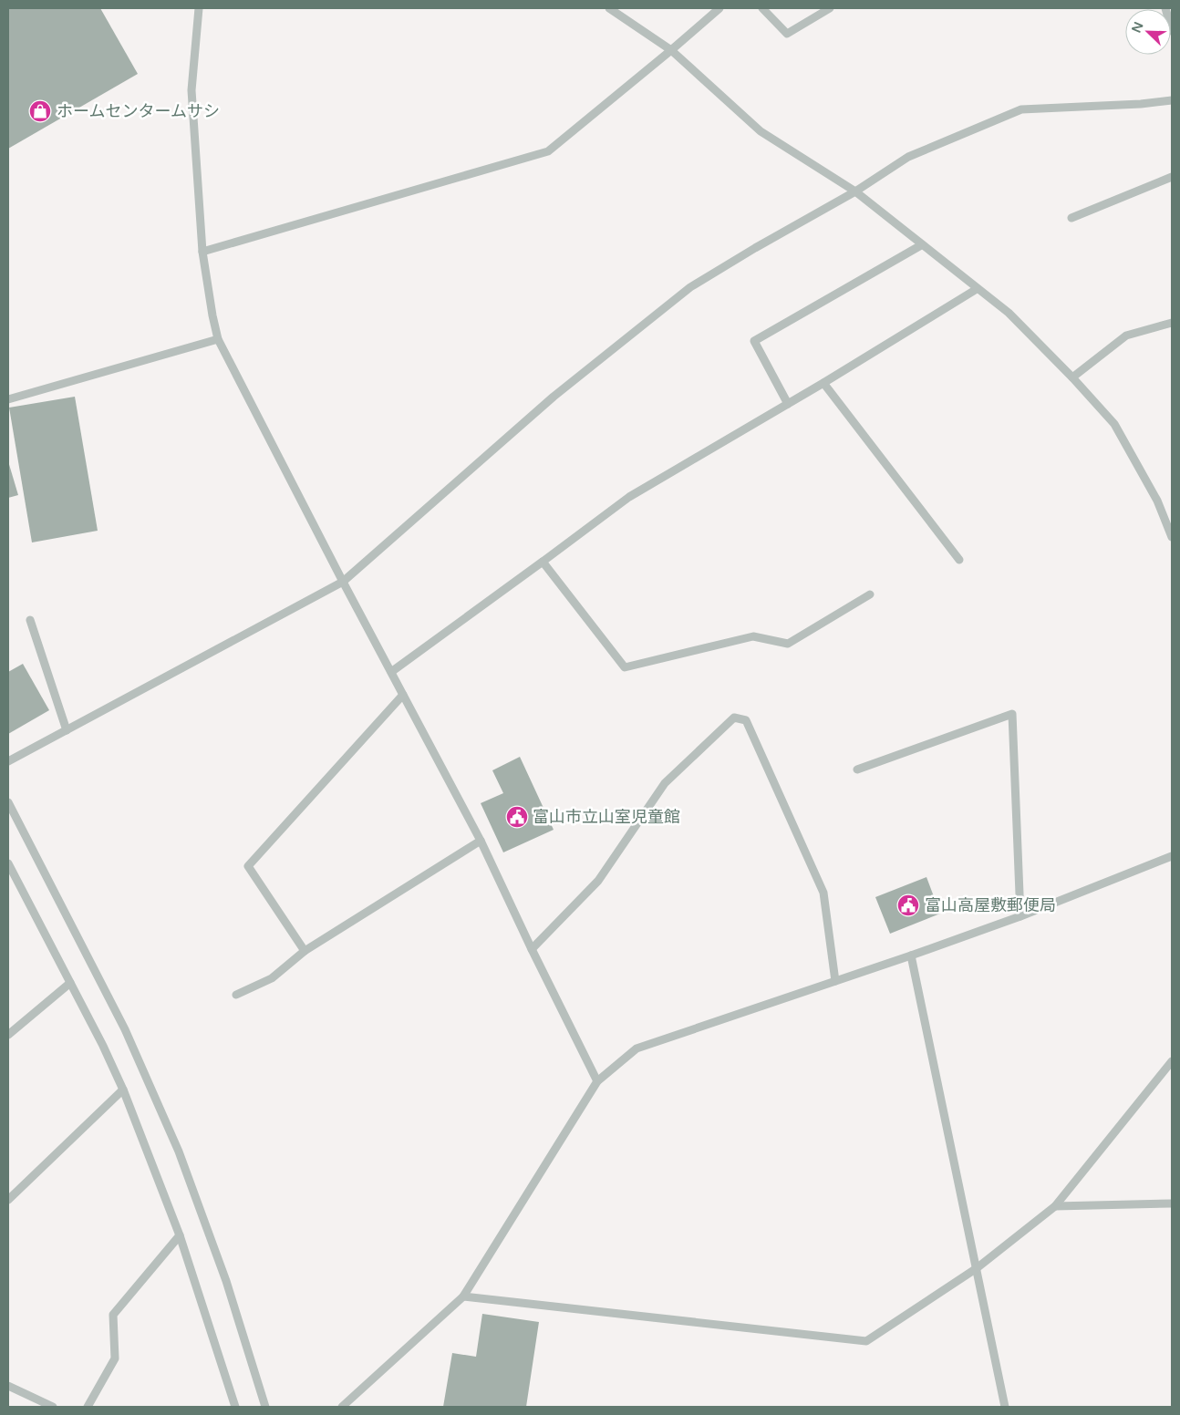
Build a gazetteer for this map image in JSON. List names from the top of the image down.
{
  "places": {
    "shop": ["ホームセンタームサシ"],
    "public building": ["富山市立山室児童館", "富山高屋敷郵便局"]
  },
  "north": "top left"
}
